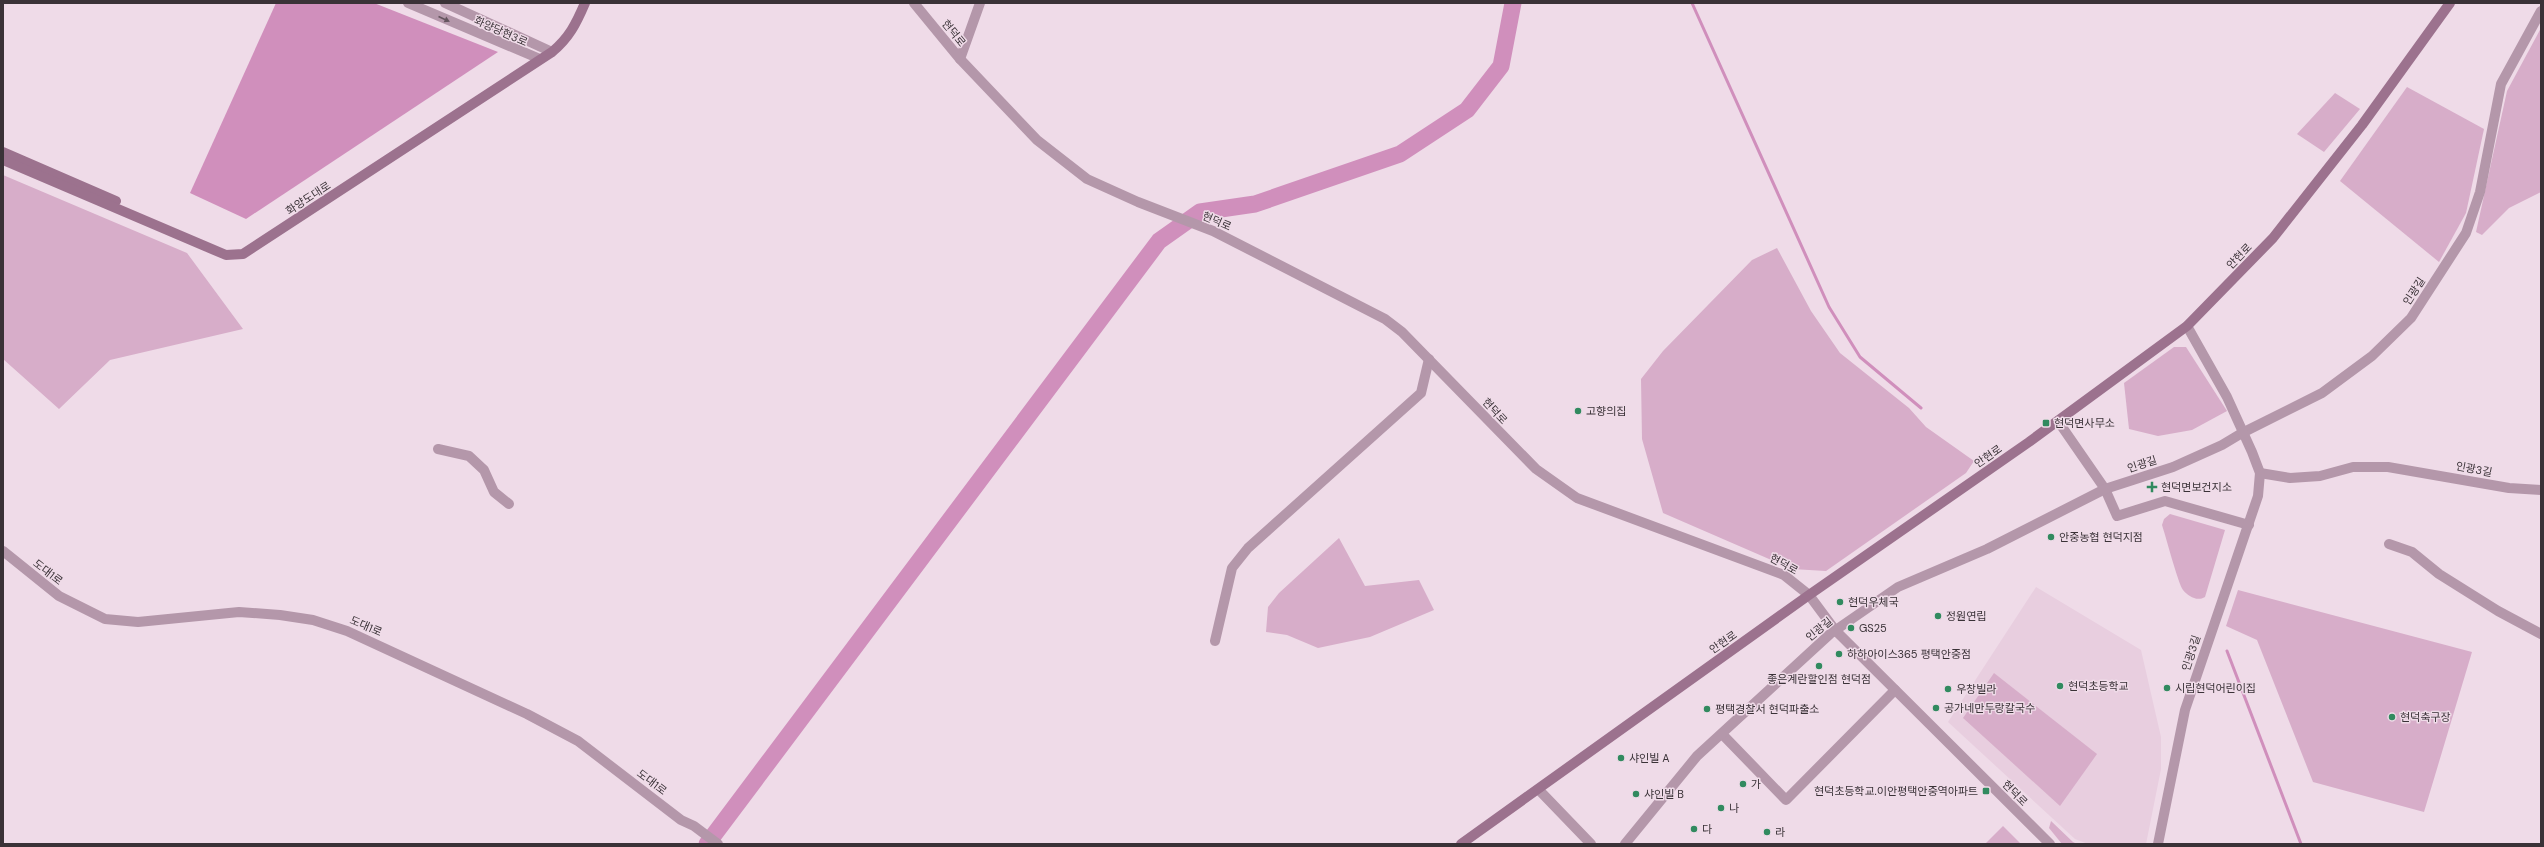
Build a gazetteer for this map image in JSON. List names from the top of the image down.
{
  "streets": {
    "main road": ["화양도대로", "안현로"],
    "street": [
      "화양당현3로",
      "현덕로",
      "인광길",
      "인광3길",
      "도대1로"
    ]
  },
  "crossings": [
    ["화양당현3로", "화양도대로"],
    ["현덕로", "안현로"],
    ["현덕로", "인광길"],
    ["안현로", "인광3길"],
    ["인광길", "인광3길"]
  ],
  "places": {
    "other": [
      "고향의집",
      "안중농협 현덕지점",
      "현덕우체국",
      "정원연립",
      "GS25",
      "하하아이스365 평택안중점",
      "좋은계란할인점 현덕점",
      "현덕초등학교",
      "시립현덕어린이집",
      "우창빌라",
      "공가네만두랑칼국수",
      "평택경찰서 현덕파출소",
      "현덕축구장",
      "샤인빌 A",
      "가",
      "샤인빌 B",
      "나",
      "다",
      "라"
    ],
    "transit": ["현덕면사무소", "현덕초등학교.이안평택안중역아파트"],
    "health": ["현덕면보건지소"]
  }
}
